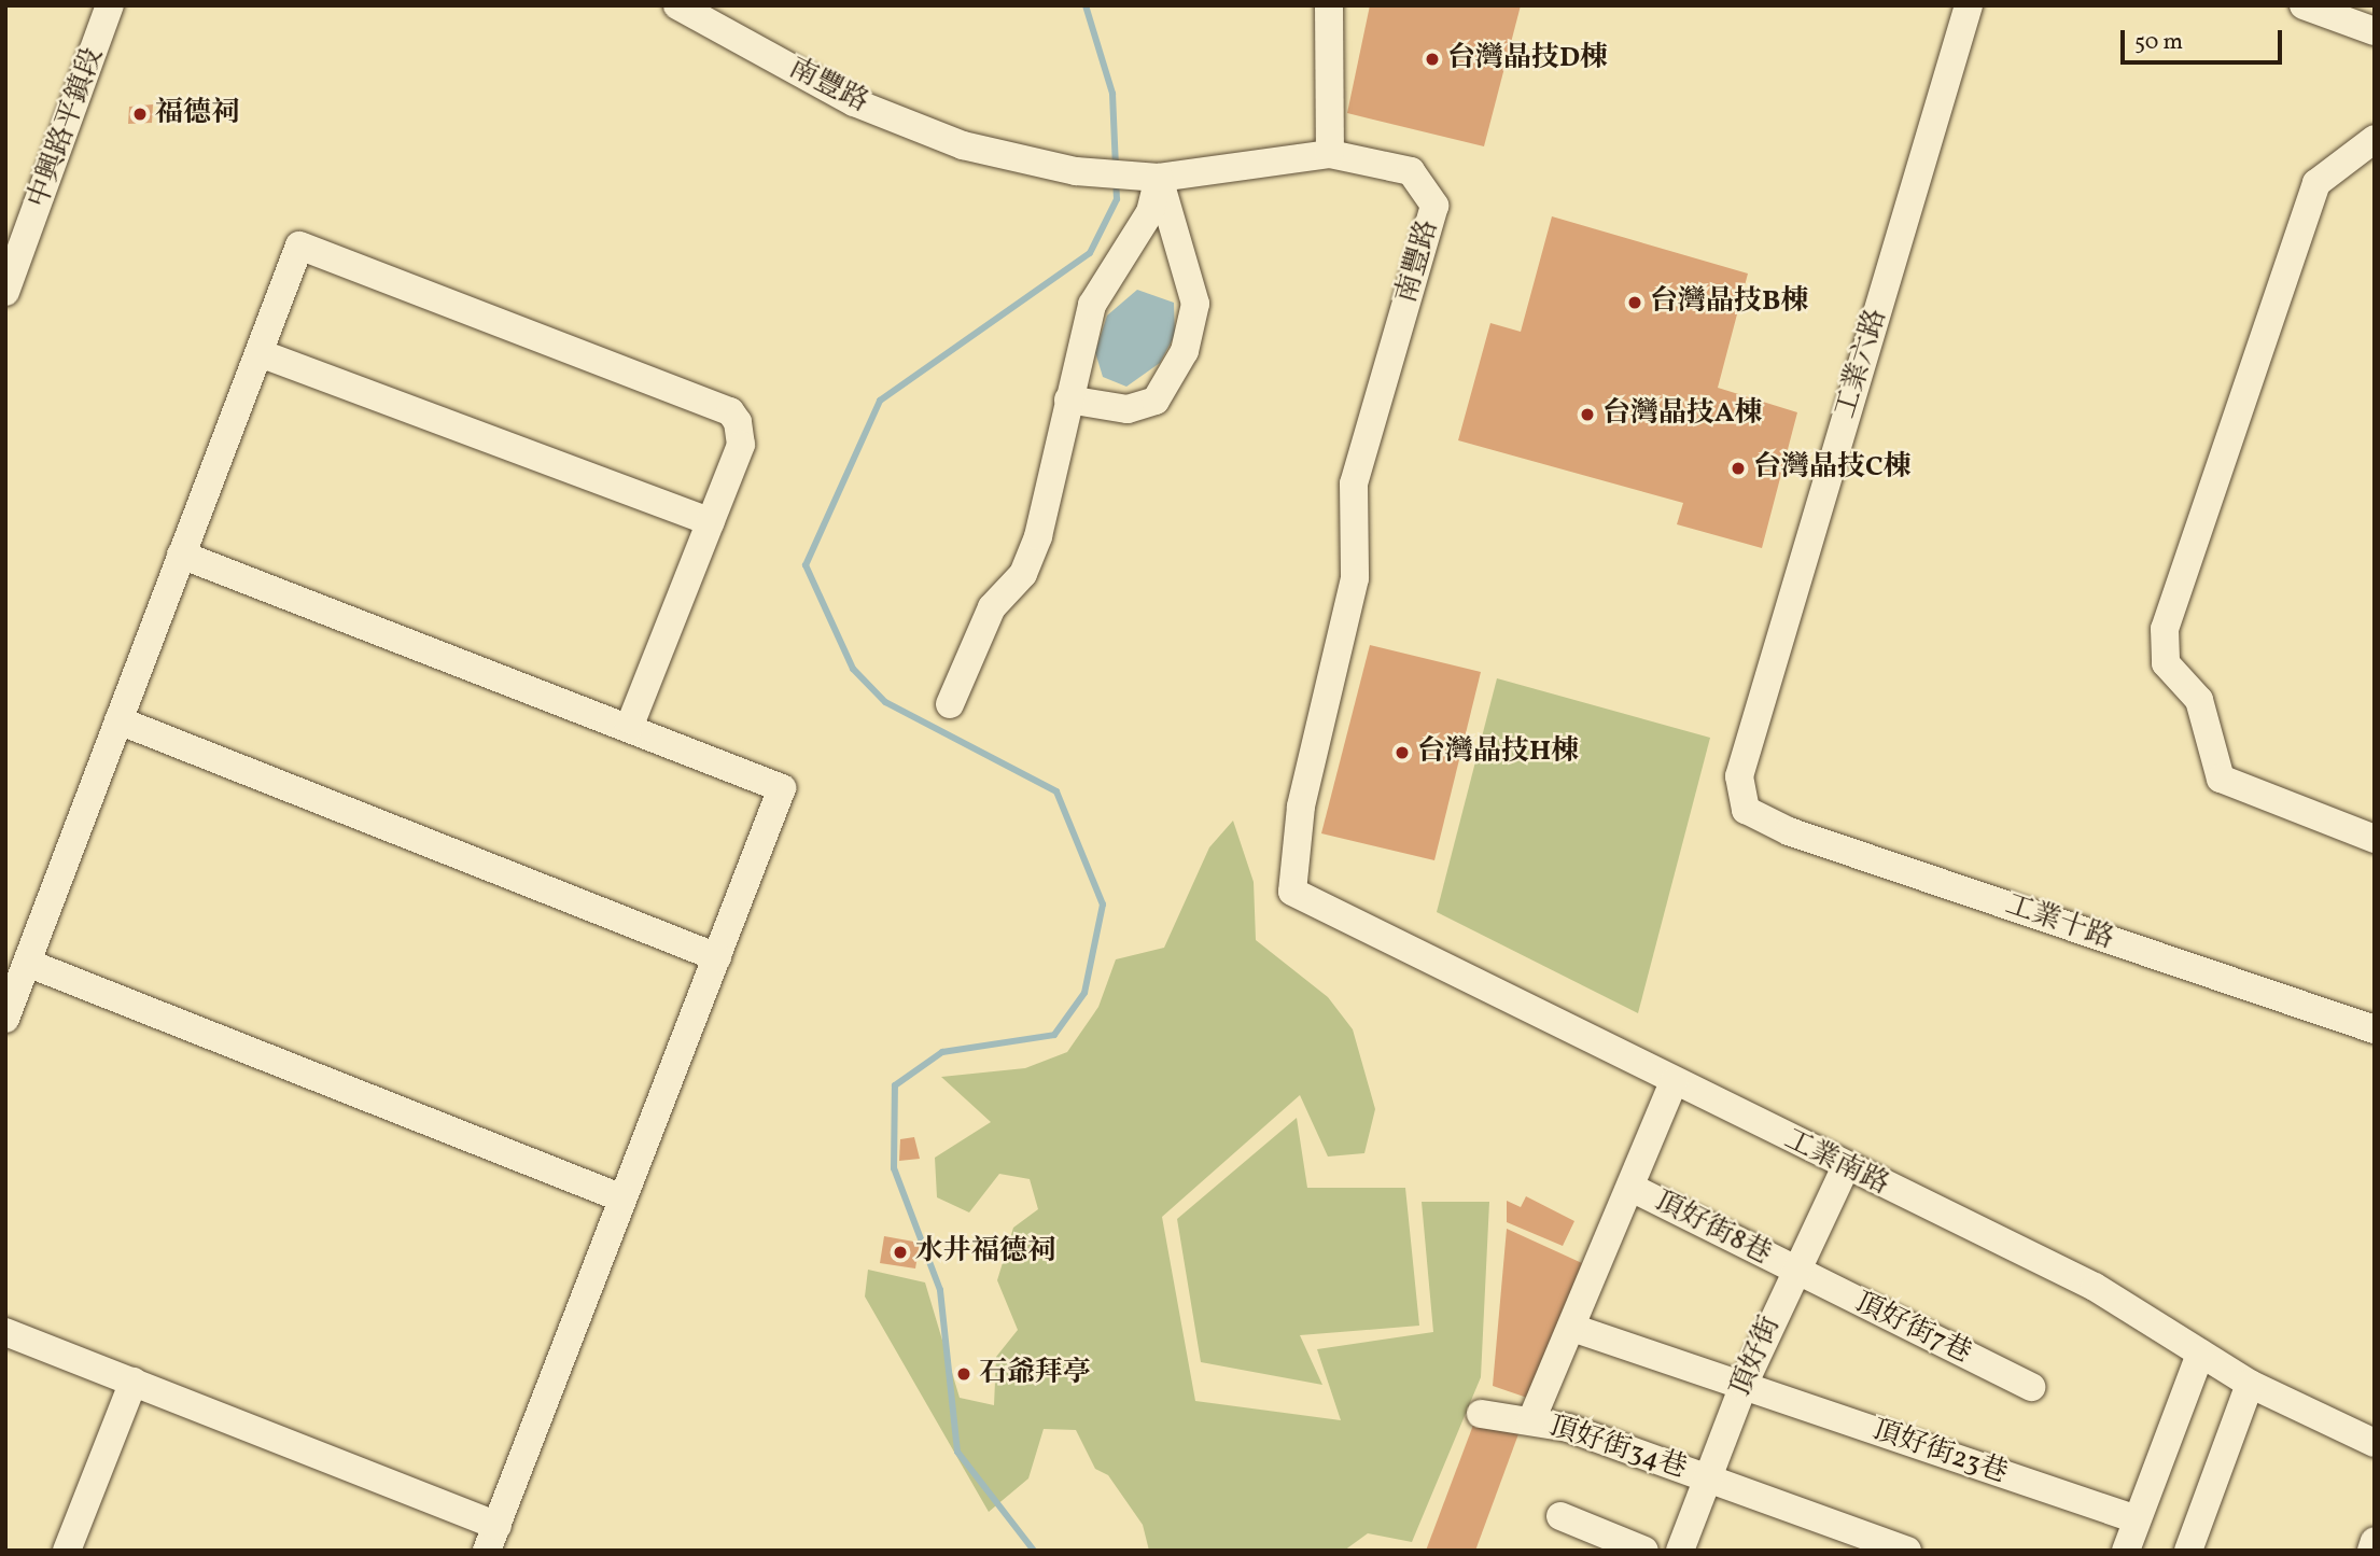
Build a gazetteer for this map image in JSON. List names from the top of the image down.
{
  "streets": {
    "street": [
      "南豐路",
      "中興路平鎮段",
      "工業六路",
      "工業十路",
      "工業南路",
      "頂好街8巷",
      "頂好街7巷",
      "頂好街",
      "頂好街34巷",
      "頂好街23巷"
    ]
  },
  "crossings": [
    ["南豐路", "工業南路"],
    ["工業六路", "工業十路"],
    ["工業南路", "頂好街"],
    ["頂好街8巷", "頂好街7巷"],
    ["頂好街8巷", "頂好街"],
    ["頂好街7巷", "頂好街"],
    ["頂好街", "頂好街34巷"],
    ["頂好街", "頂好街23巷"]
  ],
  "places": [
    "台灣晶技D棟",
    "福德祠",
    "台灣晶技B棟",
    "台灣晶技A棟",
    "台灣晶技C棟",
    "台灣晶技H棟",
    "水井福德祠",
    "石爺拜亭"
  ],
  "scale_bar": "50 m"
}
